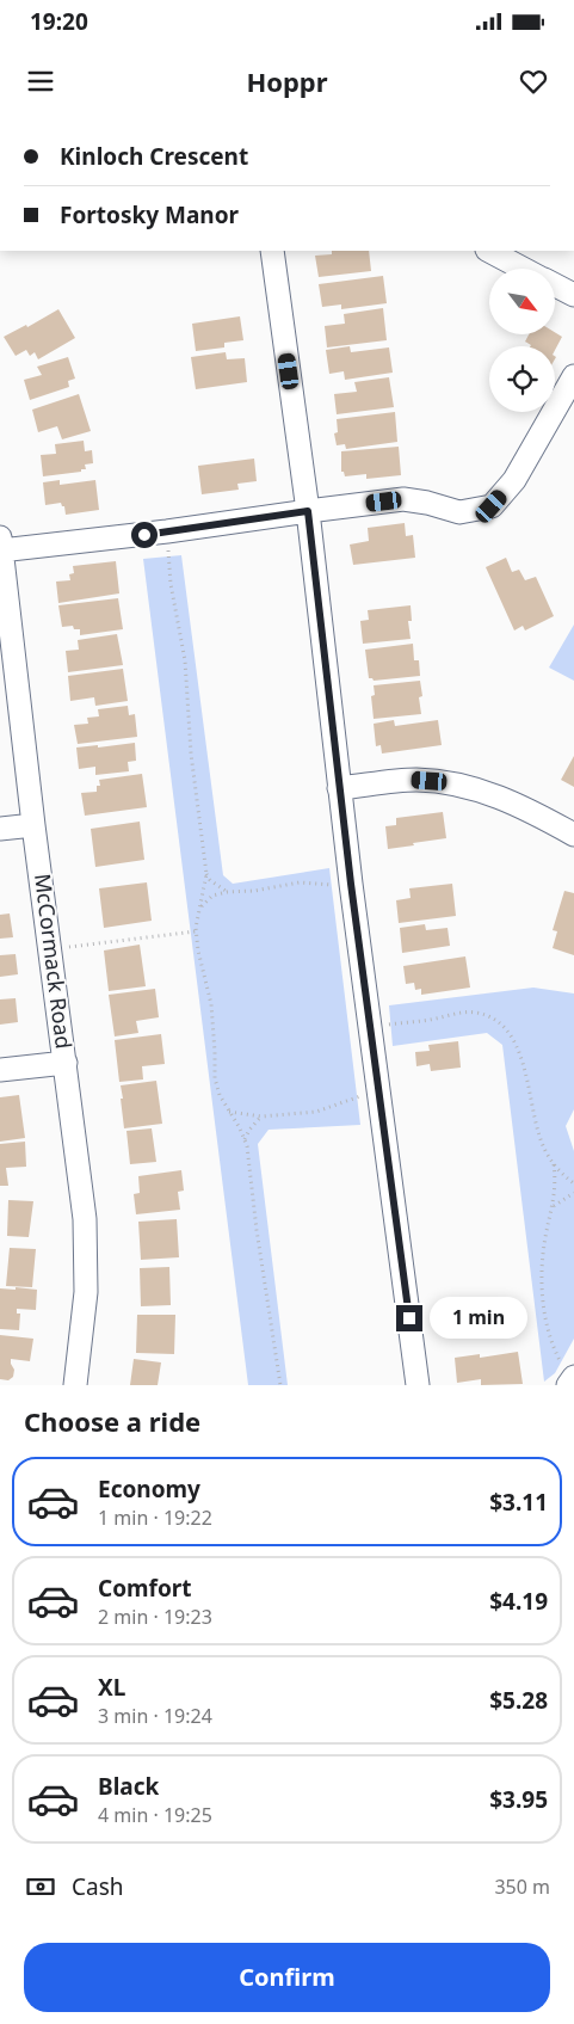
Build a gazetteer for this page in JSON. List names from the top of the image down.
{
  "streets": {
    "street": ["McCormack Road"]
  },
  "north": "bottom right",
  "page": {
    "status": "19:20",
    "header": "Hoppr",
    "banner": ["Kinloch Crescent", "Fortosky Manor"],
    "bubble": "1 min",
    "heading": "Choose a ride",
    "list": [
      {
        "name": "Economy",
        "note": "1 min · 19:22",
        "value": "$3.11"
      },
      {
        "name": "Comfort",
        "note": "2 min · 19:23",
        "value": "$4.19"
      },
      {
        "name": "XL",
        "note": "3 min · 19:24",
        "value": "$5.28"
      },
      {
        "name": "Black",
        "note": "4 min · 19:25",
        "value": "$3.95"
      }
    ],
    "pay": ["Cash", "350 m"],
    "buttons": "Confirm"
  }
}
